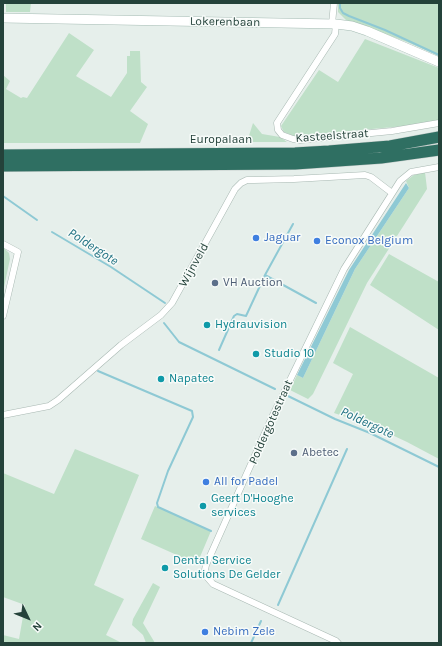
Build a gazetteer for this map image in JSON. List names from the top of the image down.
{
  "streets": {
    "highway": ["Europalaan"],
    "street": [
      "Lokerenbaan",
      "Kasteelstraat",
      "Wijnveld",
      "Poldergotestraat"
    ]
  },
  "crossings": [
    ["Lokerenbaan", "Kasteelstraat"],
    ["Wijnveld", "Poldergotestraat"]
  ],
  "water": ["Poldergote"],
  "places": [
    "Jaguar",
    "Econox Belgium",
    "VH Auction",
    "Hydrauvision",
    "Studio 10",
    "Napatec",
    "Abetec",
    "All for Padel",
    "Geert D'Hooghe services",
    "Dental Service Solutions De Gelder",
    "Nebim Zele"
  ],
  "north": "bottom right"
}
